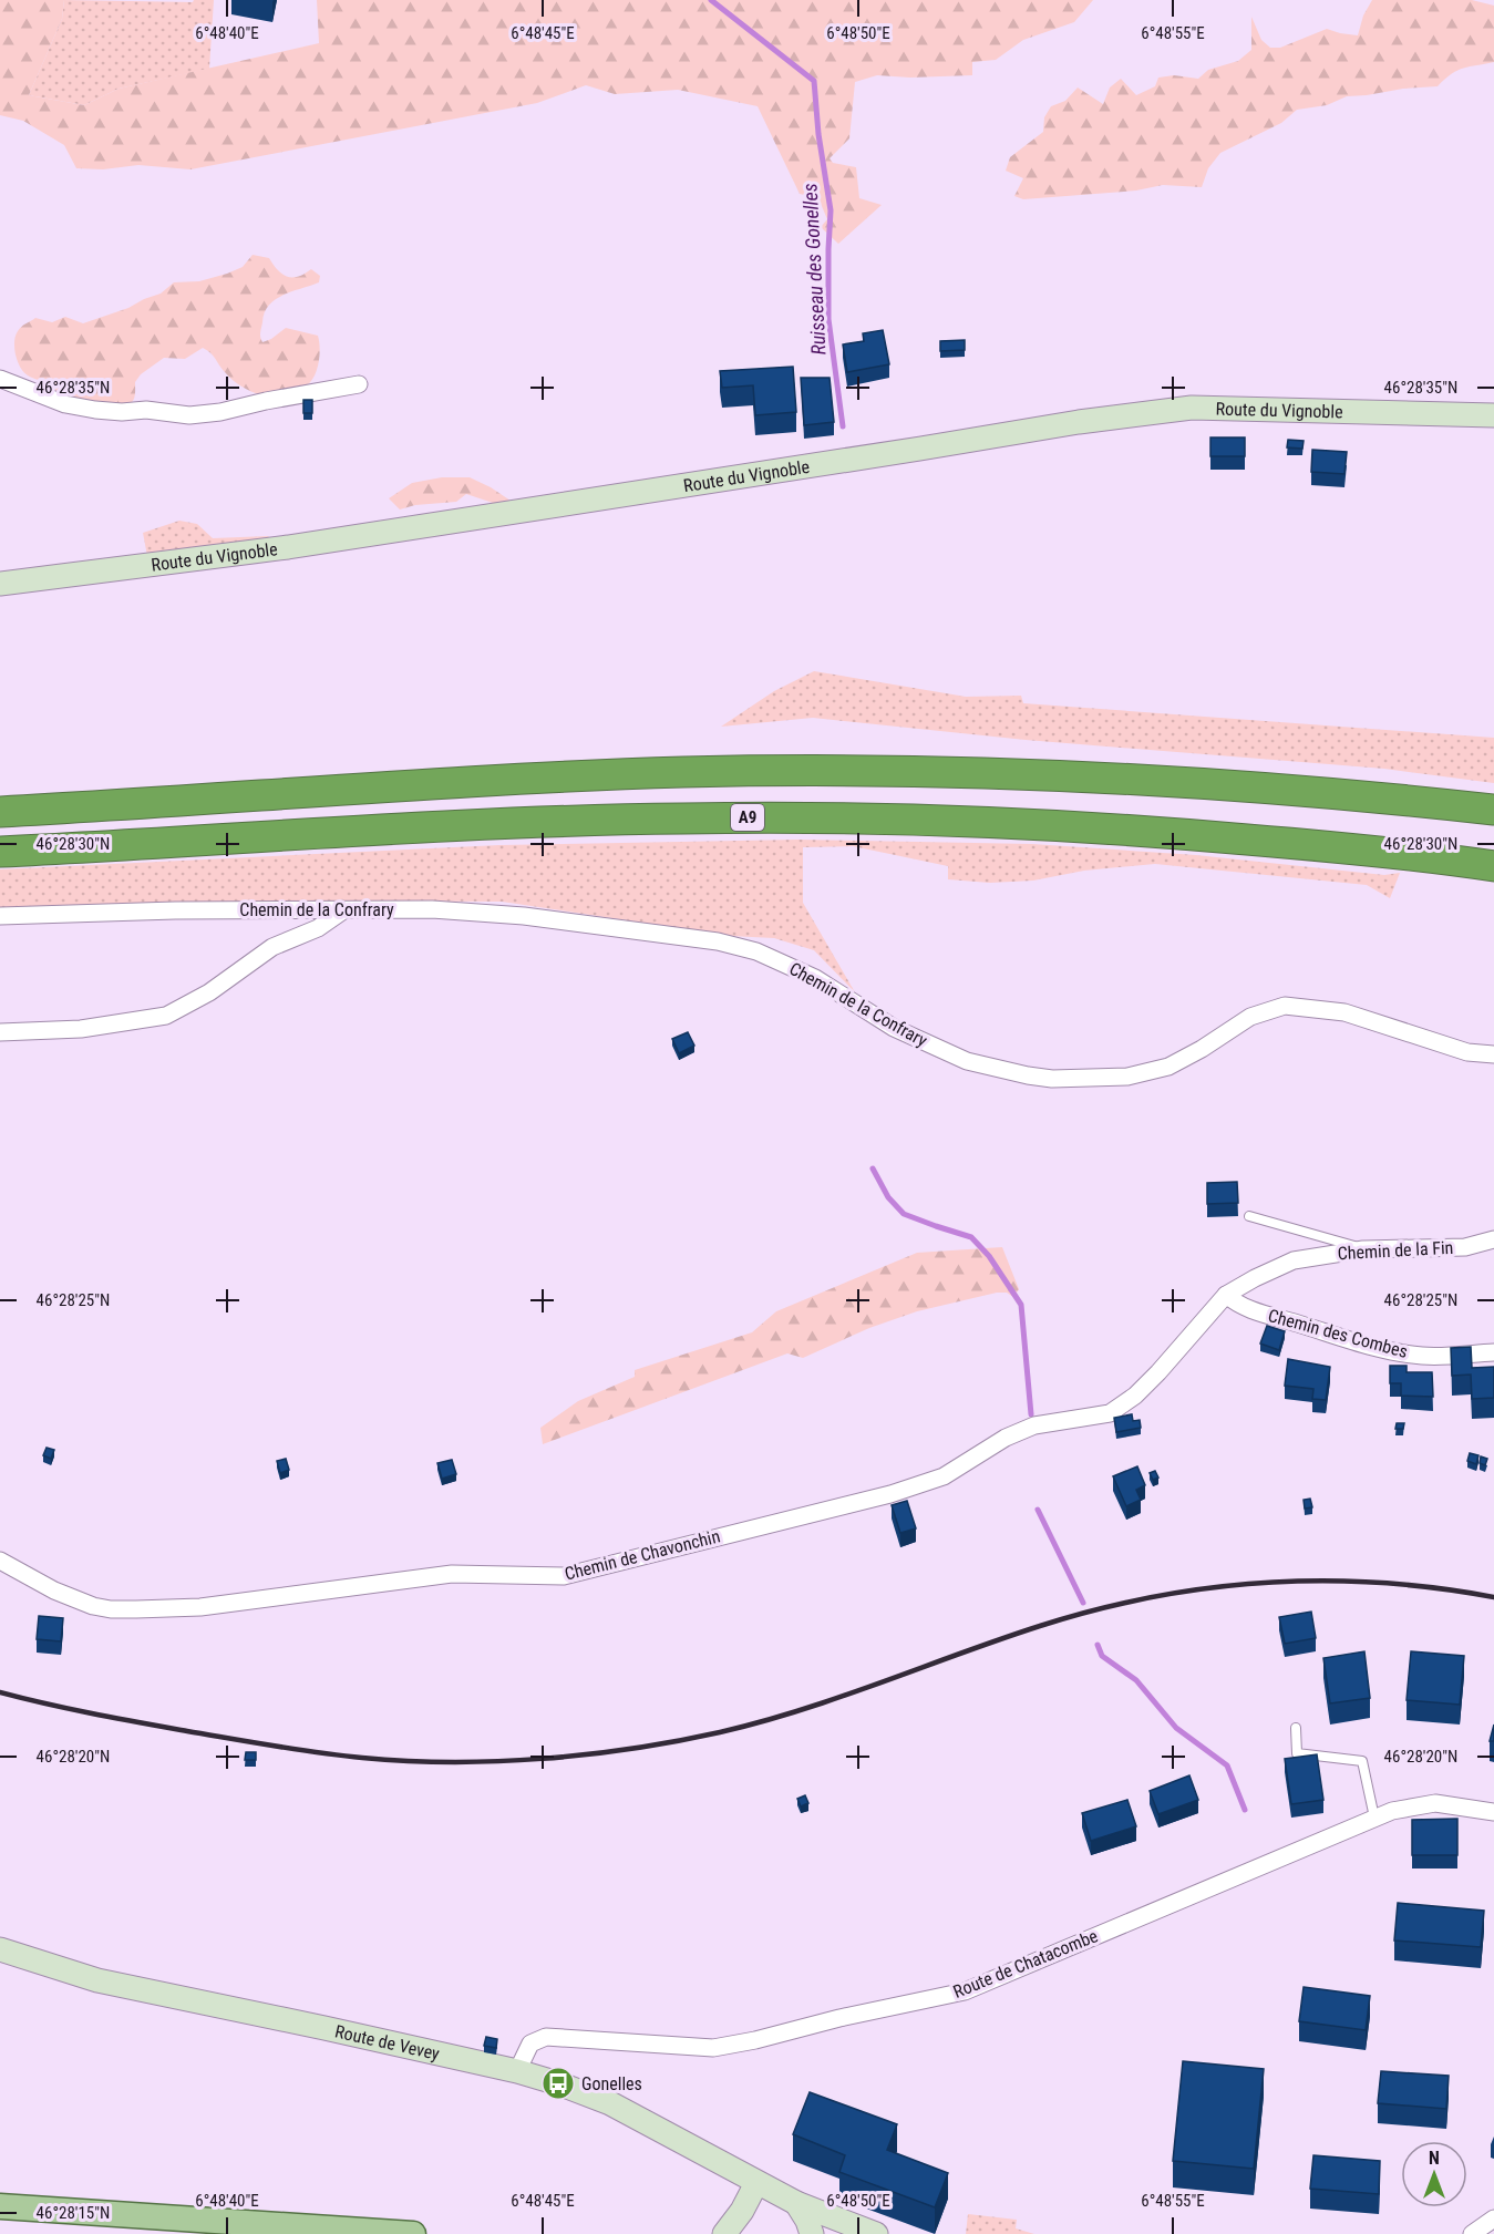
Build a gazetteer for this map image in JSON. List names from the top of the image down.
{
  "streets": {
    "highway": ["A9"],
    "street": [
      "Route du Vignoble",
      "Chemin de la Confrary",
      "Chemin de la Fin",
      "Chemin des Combes",
      "Chemin de Chavonchin",
      "Route de Chatacombe",
      "Route de Vevey"
    ]
  },
  "crossings": [
    ["Chemin de la Fin", "Chemin des Combes"],
    ["Chemin de la Fin", "Chemin de Chavonchin"],
    ["Chemin des Combes", "Chemin de Chavonchin"],
    ["Route de Chatacombe", "Route de Vevey"]
  ],
  "water": ["Ruisseau des Gonelles"],
  "places": {
    "bus stop": ["Gonelles"]
  },
  "north": "top",
  "coordinates": [
    "6°48'40\"E",
    "6°48'45\"E",
    "6°48'50\"E",
    "6°48'55\"E",
    "46°28'35\"N",
    "46°28'30\"N",
    "46°28'25\"N",
    "46°28'20\"N",
    "46°28'15\"N"
  ]
}
